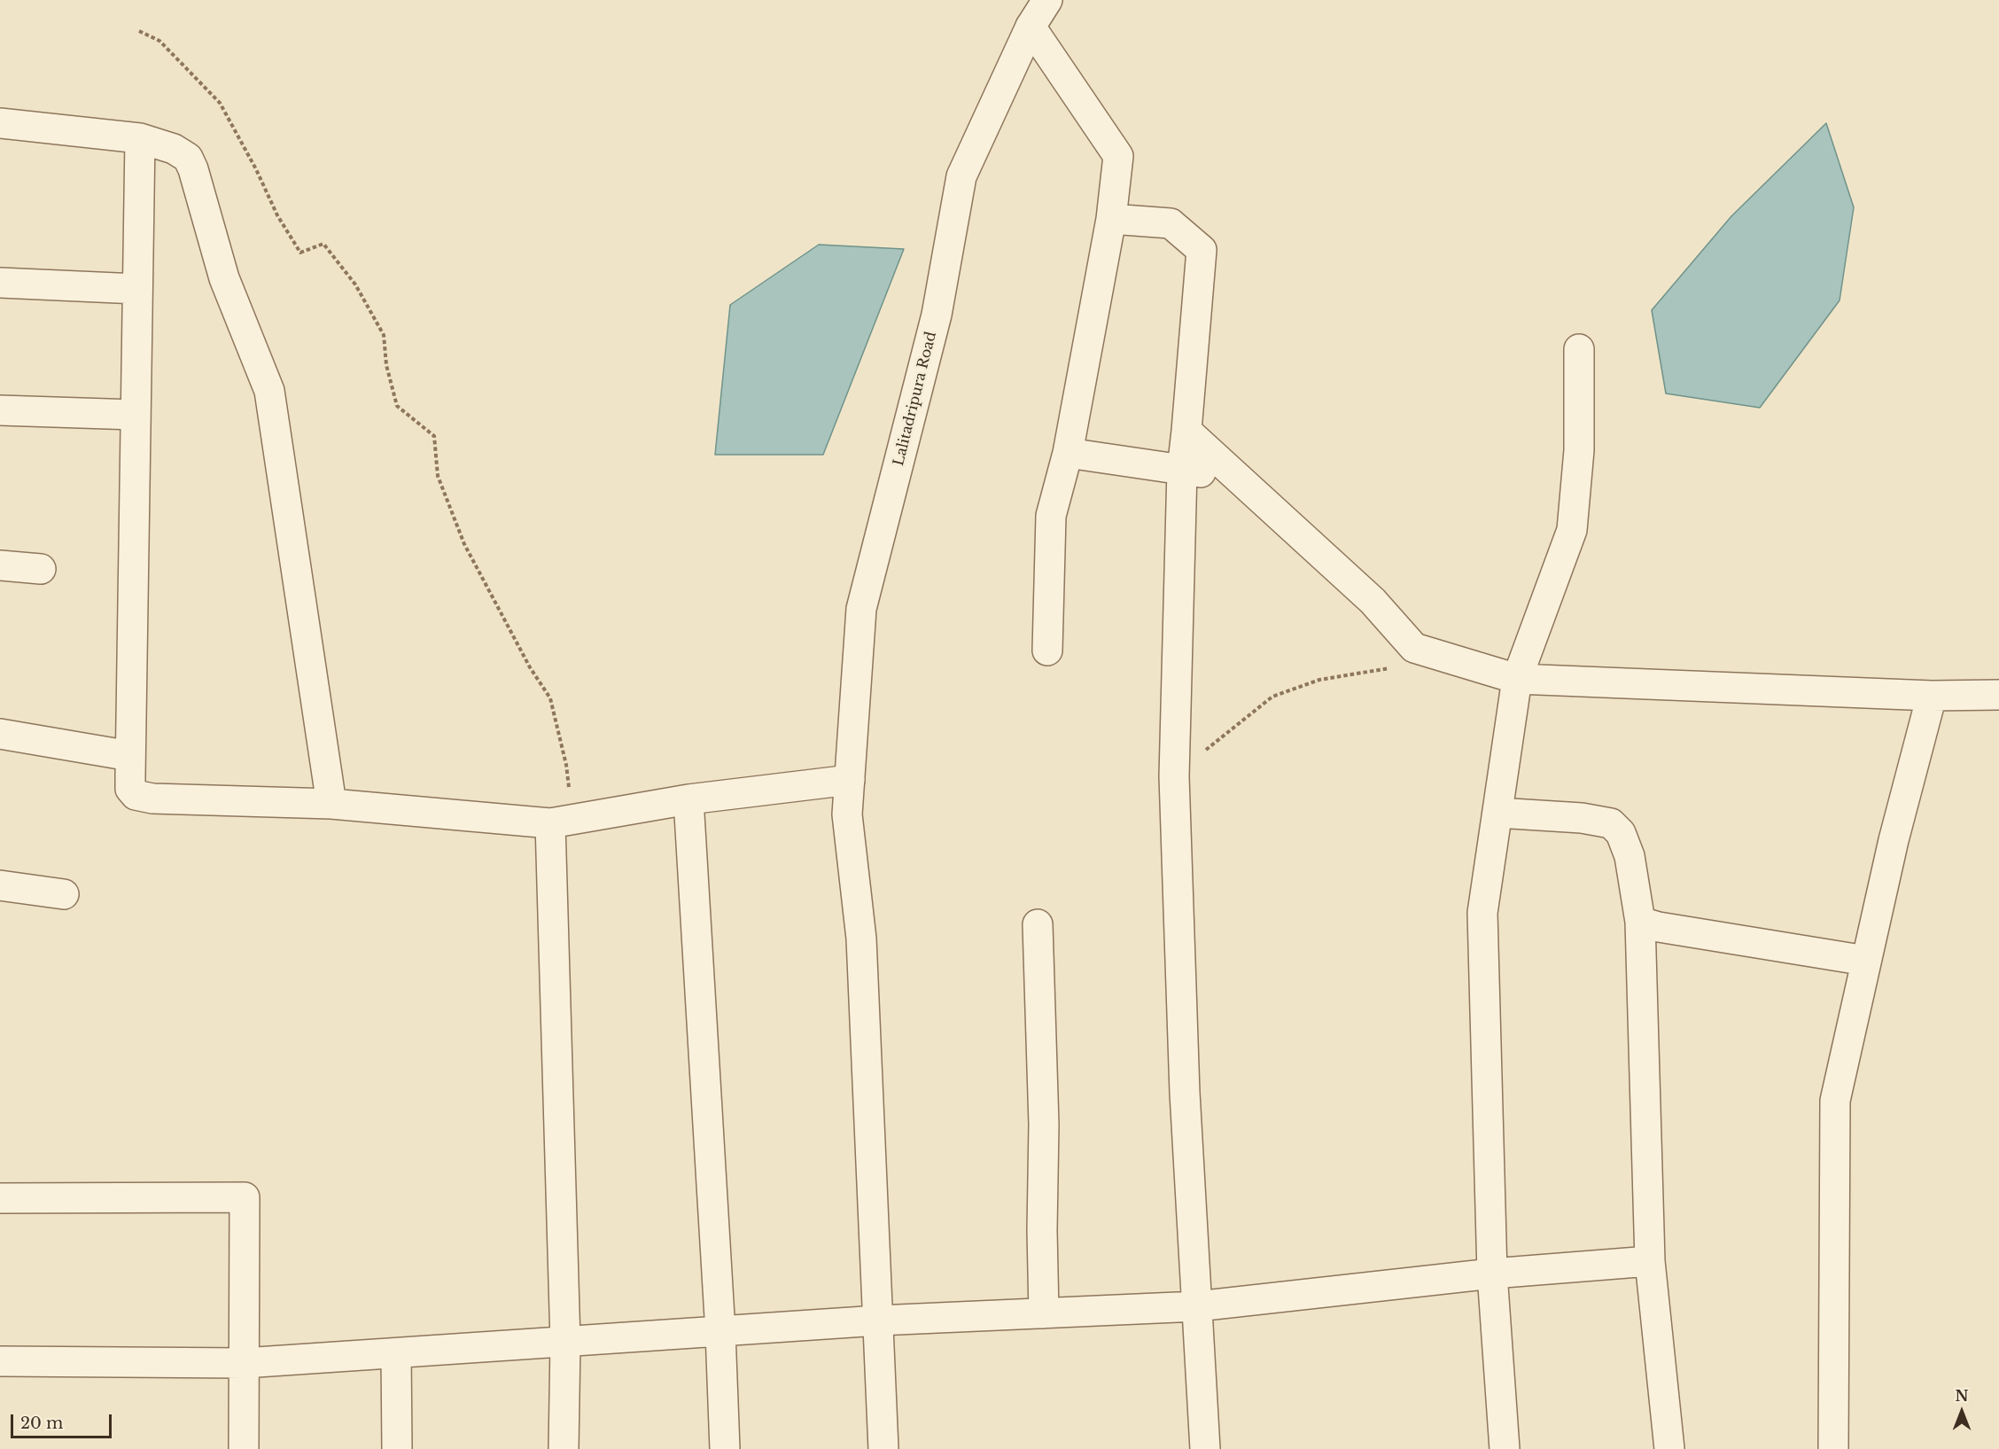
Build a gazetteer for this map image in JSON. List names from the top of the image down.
{
  "streets": {
    "street": ["Lalitadripura Road"]
  },
  "scale_bar": "20 m",
  "north": "top"
}
